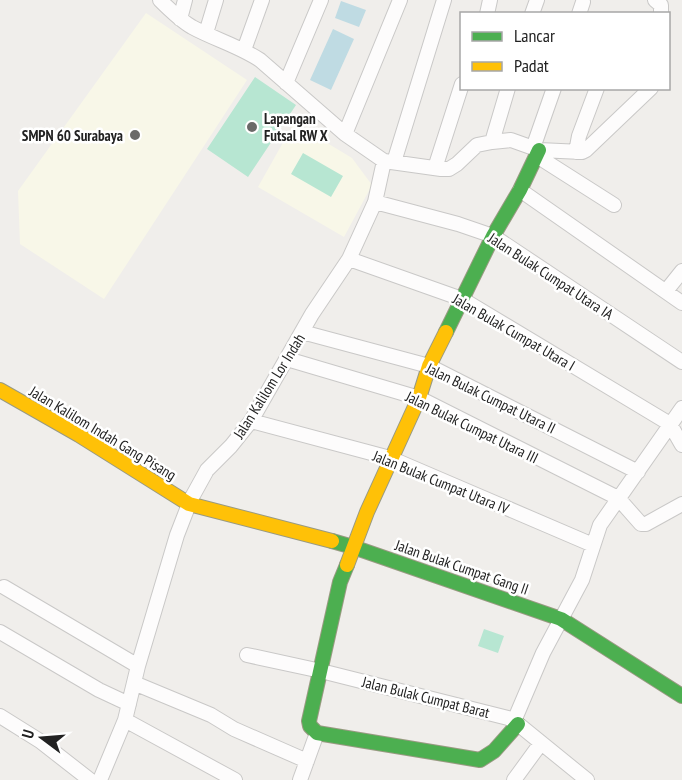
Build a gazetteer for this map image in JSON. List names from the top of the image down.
{
  "streets": {
    "street": [
      "Jalan Bulak Cumpat Utara IA",
      "Jalan Bulak Cumpat Utara I",
      "Jalan Kalilom Lor Indah",
      "Jalan Bulak Cumpat Utara II",
      "Jalan Bulak Cumpat Utara III",
      "Jalan Kalilom Indah Gang Pisang",
      "Jalan Bulak Cumpat Utara IV",
      "Jalan Bulak Cumpat Gang II",
      "Jalan Bulak Cumpat Barat"
    ]
  },
  "crossings": [
    ["Jalan Bulak Cumpat Utara IA", "Jalan Kalilom Lor Indah"],
    ["Jalan Bulak Cumpat Utara I", "Jalan Kalilom Lor Indah"],
    ["Jalan Kalilom Lor Indah", "Jalan Bulak Cumpat Utara II"],
    ["Jalan Kalilom Lor Indah", "Jalan Bulak Cumpat Utara III"],
    ["Jalan Kalilom Lor Indah", "Jalan Kalilom Indah Gang Pisang"],
    ["Jalan Kalilom Lor Indah", "Jalan Bulak Cumpat Utara IV"],
    ["Jalan Kalilom Indah Gang Pisang", "Jalan Bulak Cumpat Gang II"]
  ],
  "places": ["Lapangan Futsal RW X", "SMPN 60 Surabaya"],
  "legend": ["Lancar", "Padat"],
  "north": "left"
}
